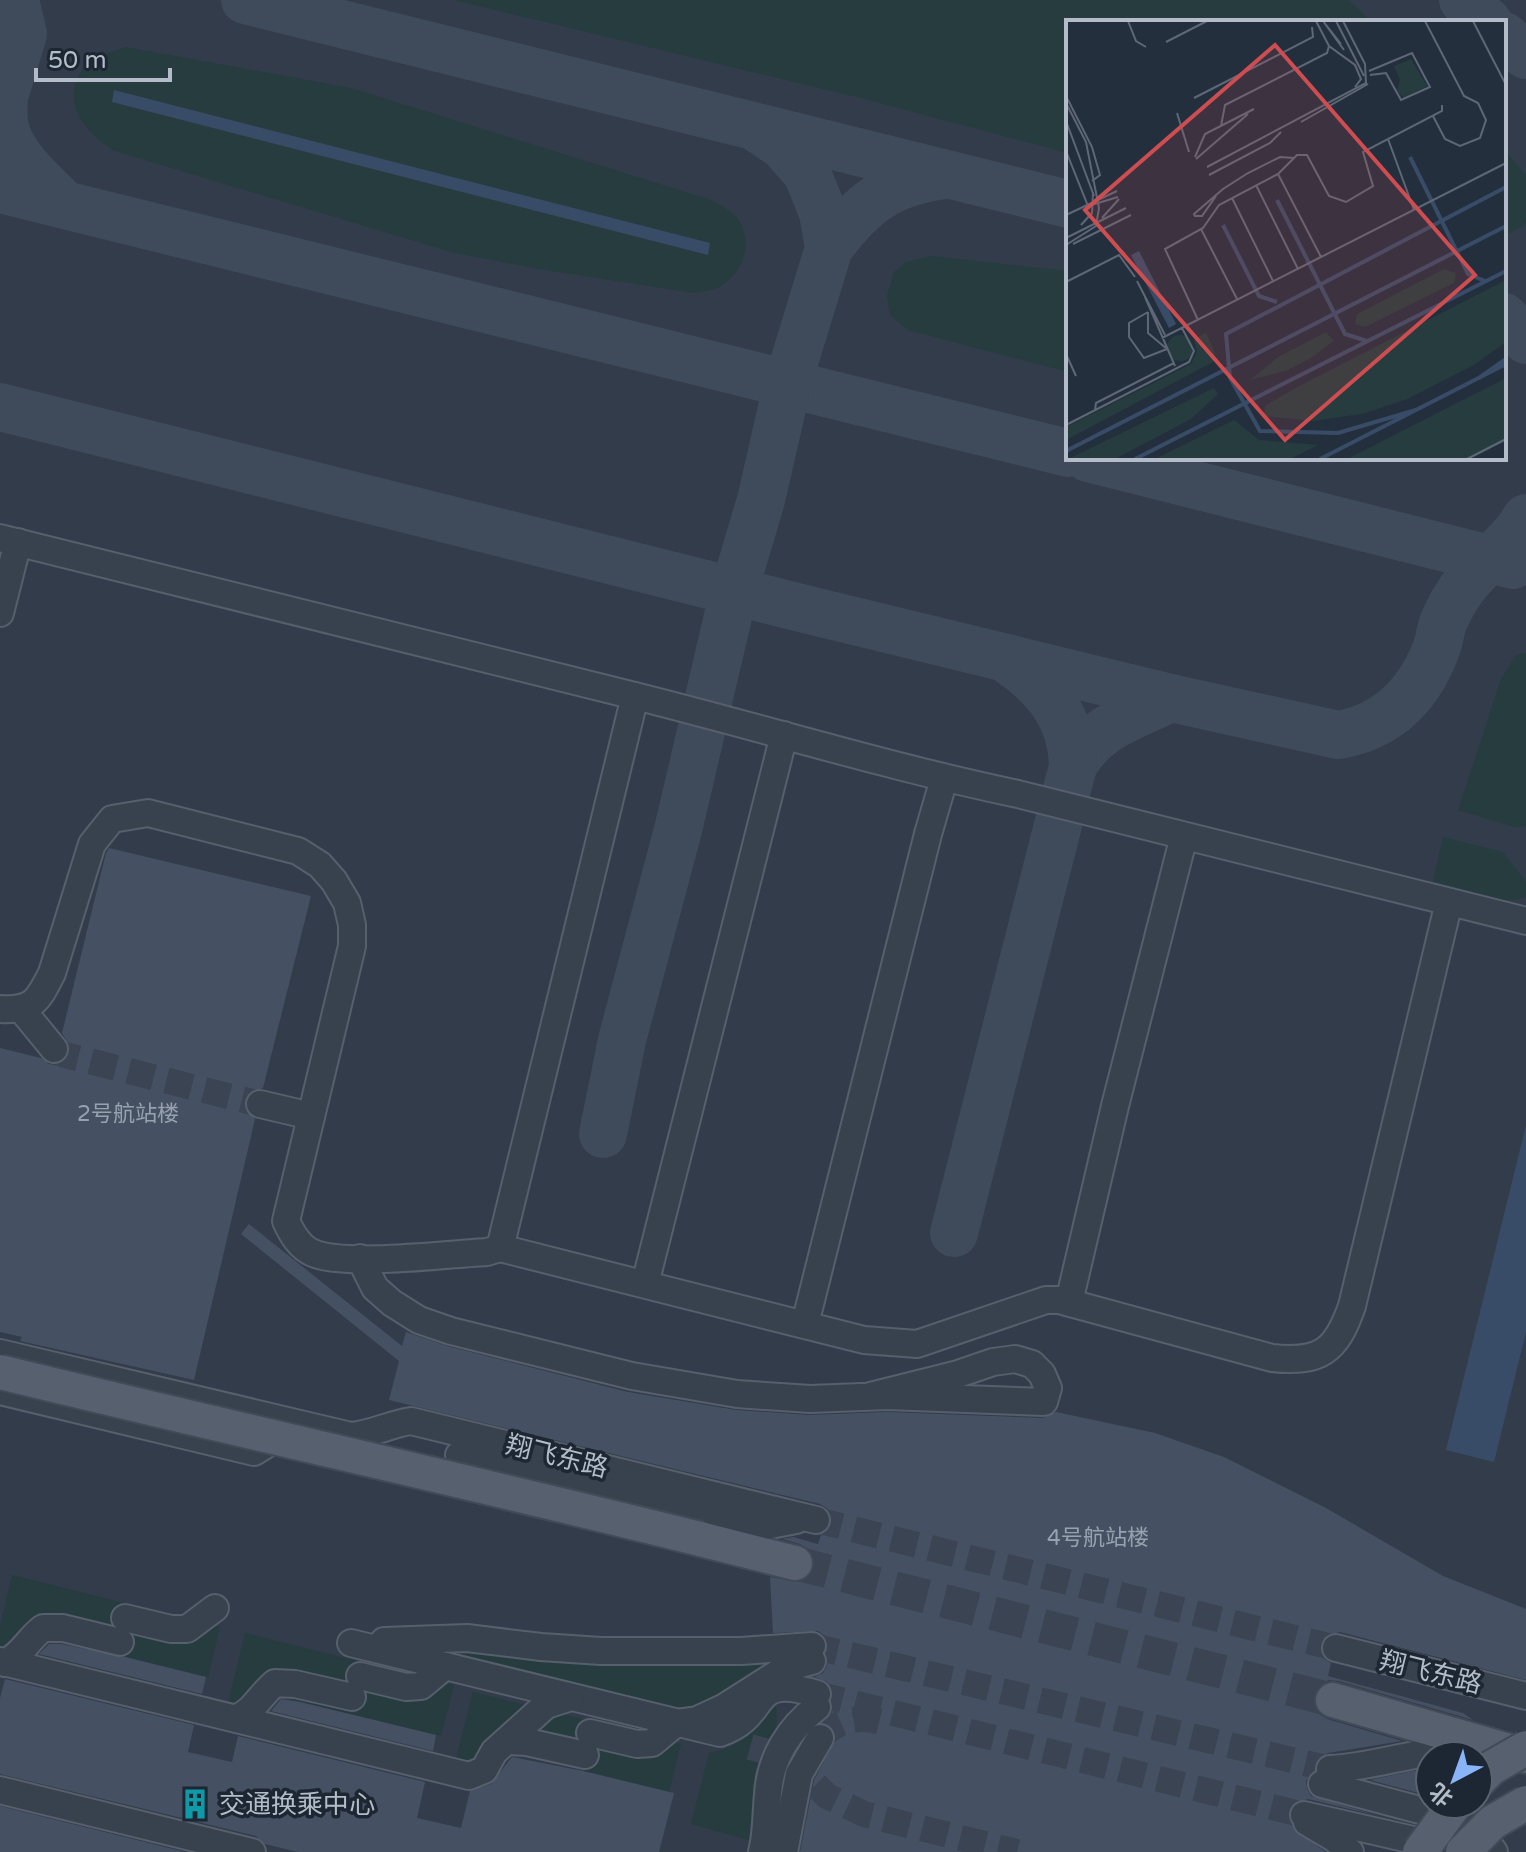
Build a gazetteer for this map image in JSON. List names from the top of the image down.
{
  "streets": {
    "street": ["翔飞东路"]
  },
  "places": {
    "building": ["交通换乘中心"]
  },
  "house_numbers": ["2号航站楼", "4号航站楼"],
  "scale_bar": "50 m",
  "north": "bottom left"
}
